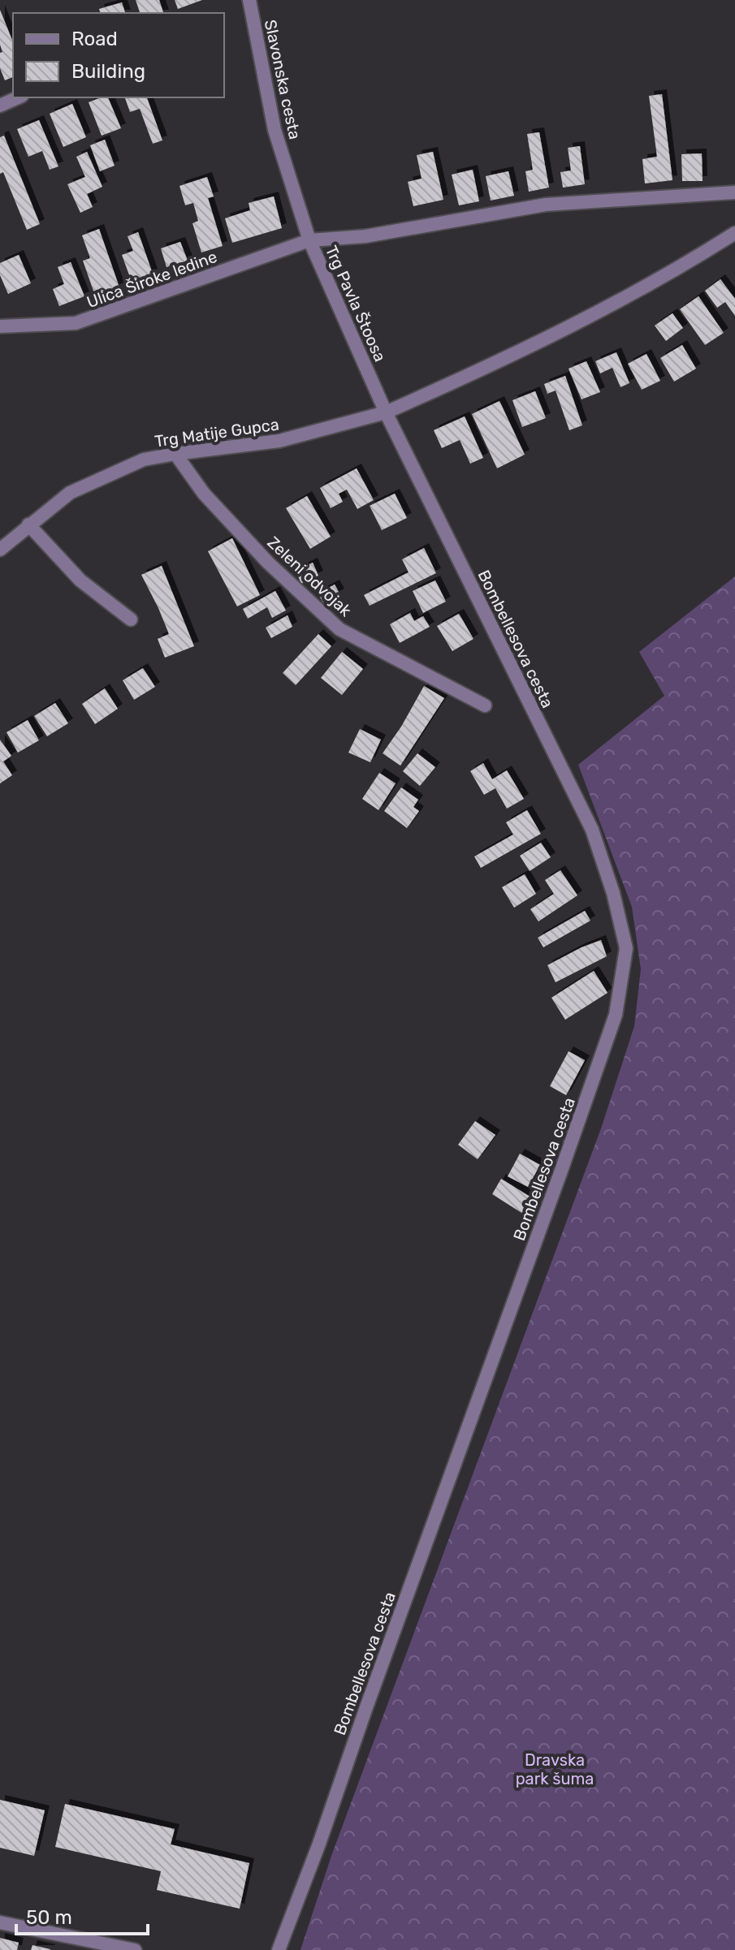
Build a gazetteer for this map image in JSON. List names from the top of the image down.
{
  "streets": {
    "street": [
      "Slavonska cesta",
      "Ulica Široke ledine",
      "Trg Pavla Štoosa",
      "Trg Matije Gupca",
      "Zeleni odvojak",
      "Bombellesova cesta"
    ]
  },
  "crossings": [
    ["Slavonska cesta", "Ulica Široke ledine"],
    ["Slavonska cesta", "Trg Pavla Štoosa"],
    ["Ulica Široke ledine", "Trg Pavla Štoosa"],
    ["Trg Pavla Štoosa", "Trg Matije Gupca"],
    ["Trg Pavla Štoosa", "Bombellesova cesta"],
    ["Trg Matije Gupca", "Zeleni odvojak"],
    ["Trg Matije Gupca", "Bombellesova cesta"]
  ],
  "parks": ["Dravska park šuma"],
  "legend": ["Road", "Building"],
  "scale_bar": "50 m"
}
